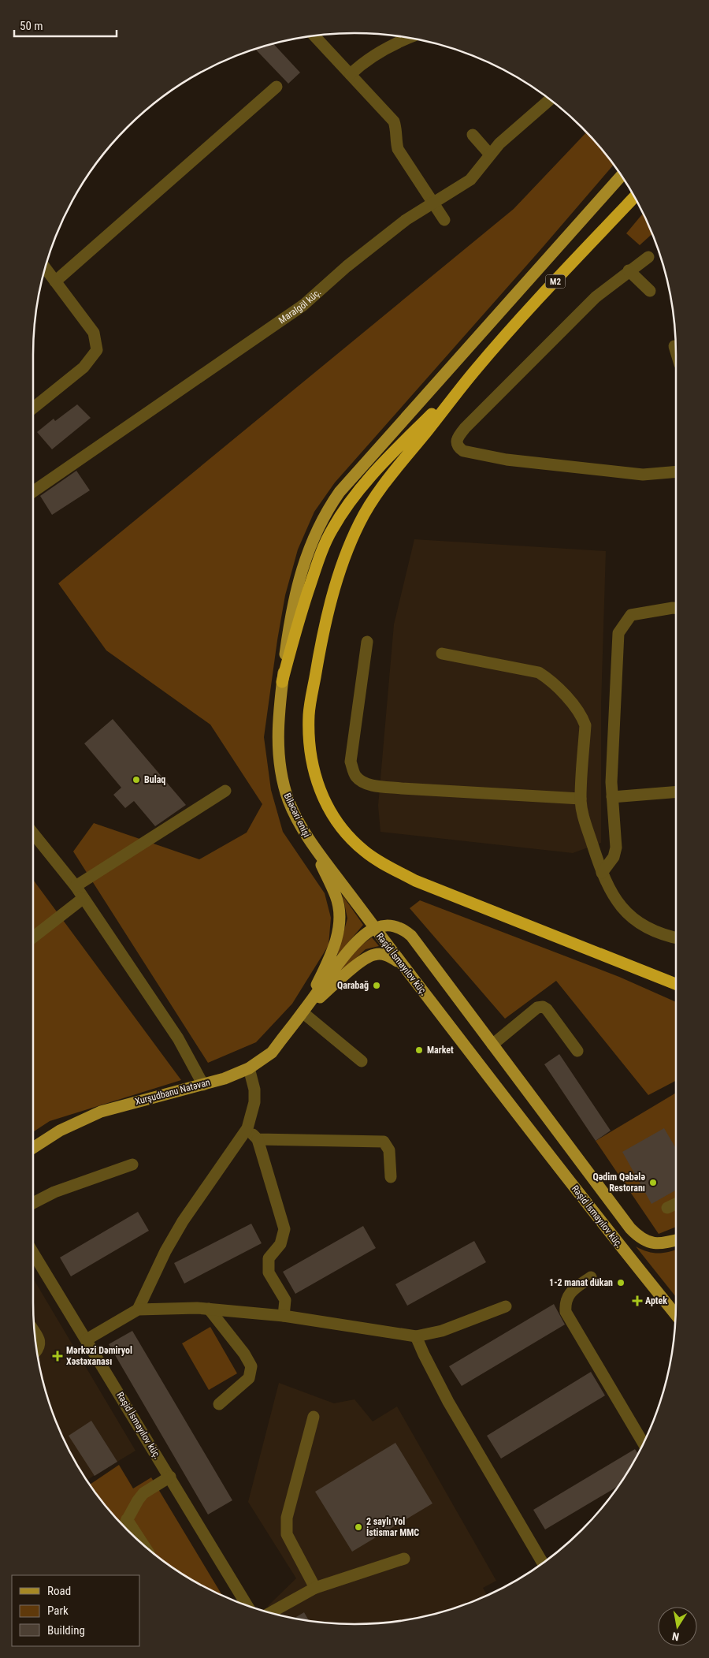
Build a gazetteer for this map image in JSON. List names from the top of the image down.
{
  "streets": {
    "highway": ["M2"],
    "main road": ["Biləcəri enişi", "Rəşid İsmayılov küç.", "Xurşudbanu Natəvan"],
    "street": ["Maralgöl küç."]
  },
  "crossings": [
    ["Biləcəri enişi", "Rəşid İsmayılov küç."]
  ],
  "places": {
    "other": [
      "Bulaq",
      "Qarabağ",
      "Market",
      "Qədim Qəbələ Restoranı",
      "1-2 manat dükan",
      "2 saylı Yol İstismar MMC"
    ],
    "health": ["Aptek", "Mərkəzi Dəmiryol Xəstəxanası"]
  },
  "legend": ["Road", "Park", "Building"],
  "scale_bar": "50 m",
  "north": "bottom"
}
